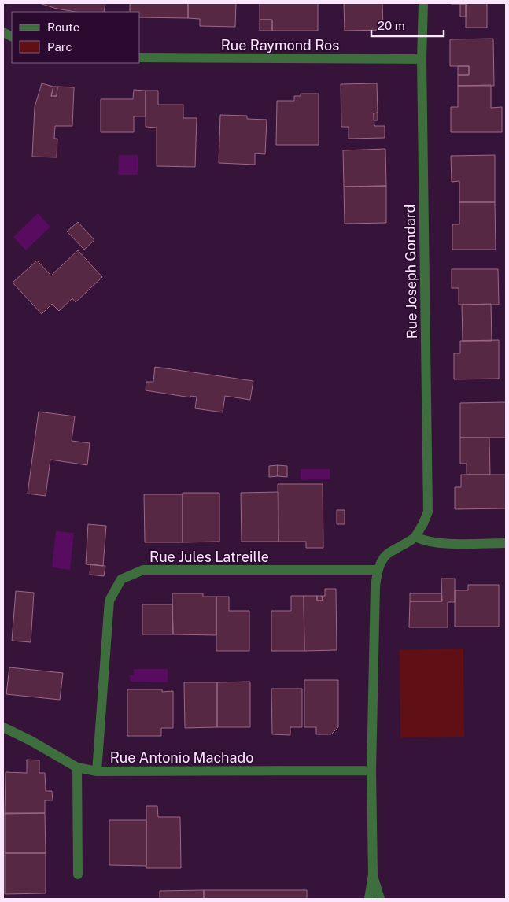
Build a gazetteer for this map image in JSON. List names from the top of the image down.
{
  "streets": {
    "street": [
      "Rue Raymond Ros",
      "Rue Joseph Gondard",
      "Rue Jules Latreille",
      "Rue Antonio Machado"
    ]
  },
  "crossings": [
    ["Rue Raymond Ros", "Rue Joseph Gondard"],
    ["Rue Jules Latreille", "Rue Antonio Machado"]
  ],
  "legend": ["Route", "Parc"],
  "scale_bar": "20 m"
}
